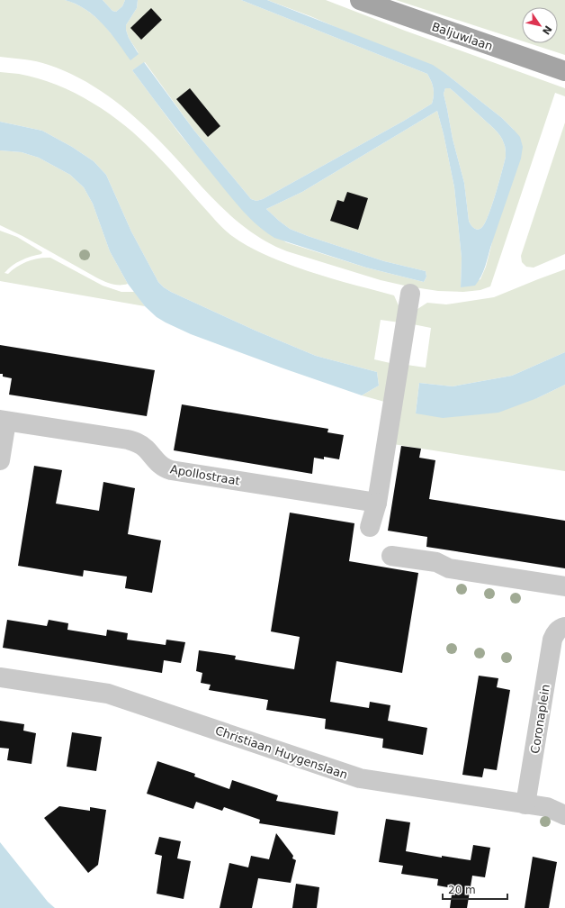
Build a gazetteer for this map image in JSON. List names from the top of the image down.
{
  "streets": {
    "main road": ["Baljuwlaan"],
    "street": ["Apollostraat", "Coronaplein", "Christiaan Huygenslaan"]
  },
  "crossings": [
    ["Coronaplein", "Christiaan Huygenslaan"]
  ],
  "scale_bar": "20 m",
  "north": "bottom right"
}
